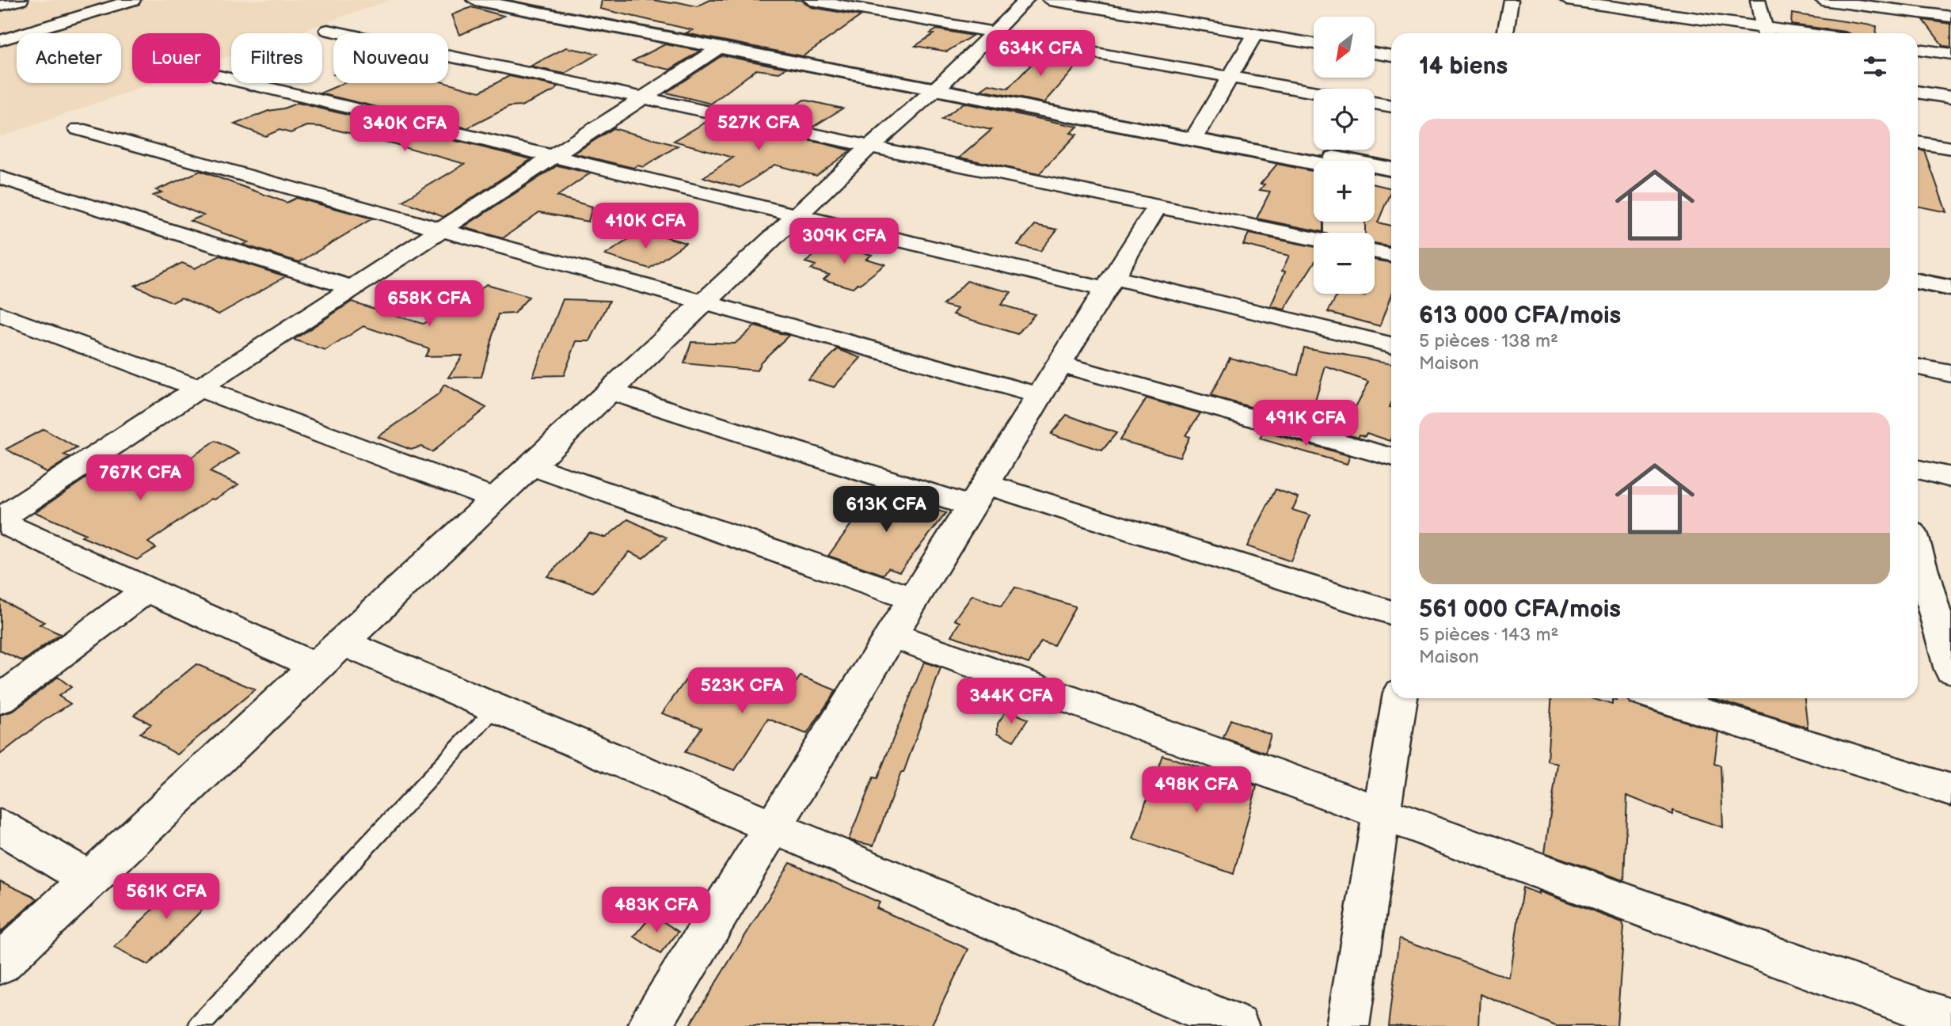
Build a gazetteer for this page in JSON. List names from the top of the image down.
{
  "north": "bottom left",
  "page": {
    "map_buttons": ["+", "−"],
    "price": [
      "634K CFA",
      "527K CFA",
      "340K CFA",
      "410K CFA",
      "309K CFA",
      "658K CFA",
      "491K CFA",
      "767K CFA",
      "613K CFA",
      "523K CFA",
      "344K CFA",
      "498K CFA",
      "561K CFA",
      "483K CFA"
    ],
    "chip": [
      "Acheter",
      "Louer",
      "Filtres",
      "Nouveau"
    ],
    "heading": "14 biens",
    "list": [
      {
        "name": "613 000 CFA/mois",
        "note": "5 pièces · 138 m² · Maison"
      },
      {
        "name": "561 000 CFA/mois",
        "note": "5 pièces · 143 m² · Maison"
      }
    ]
  }
}
